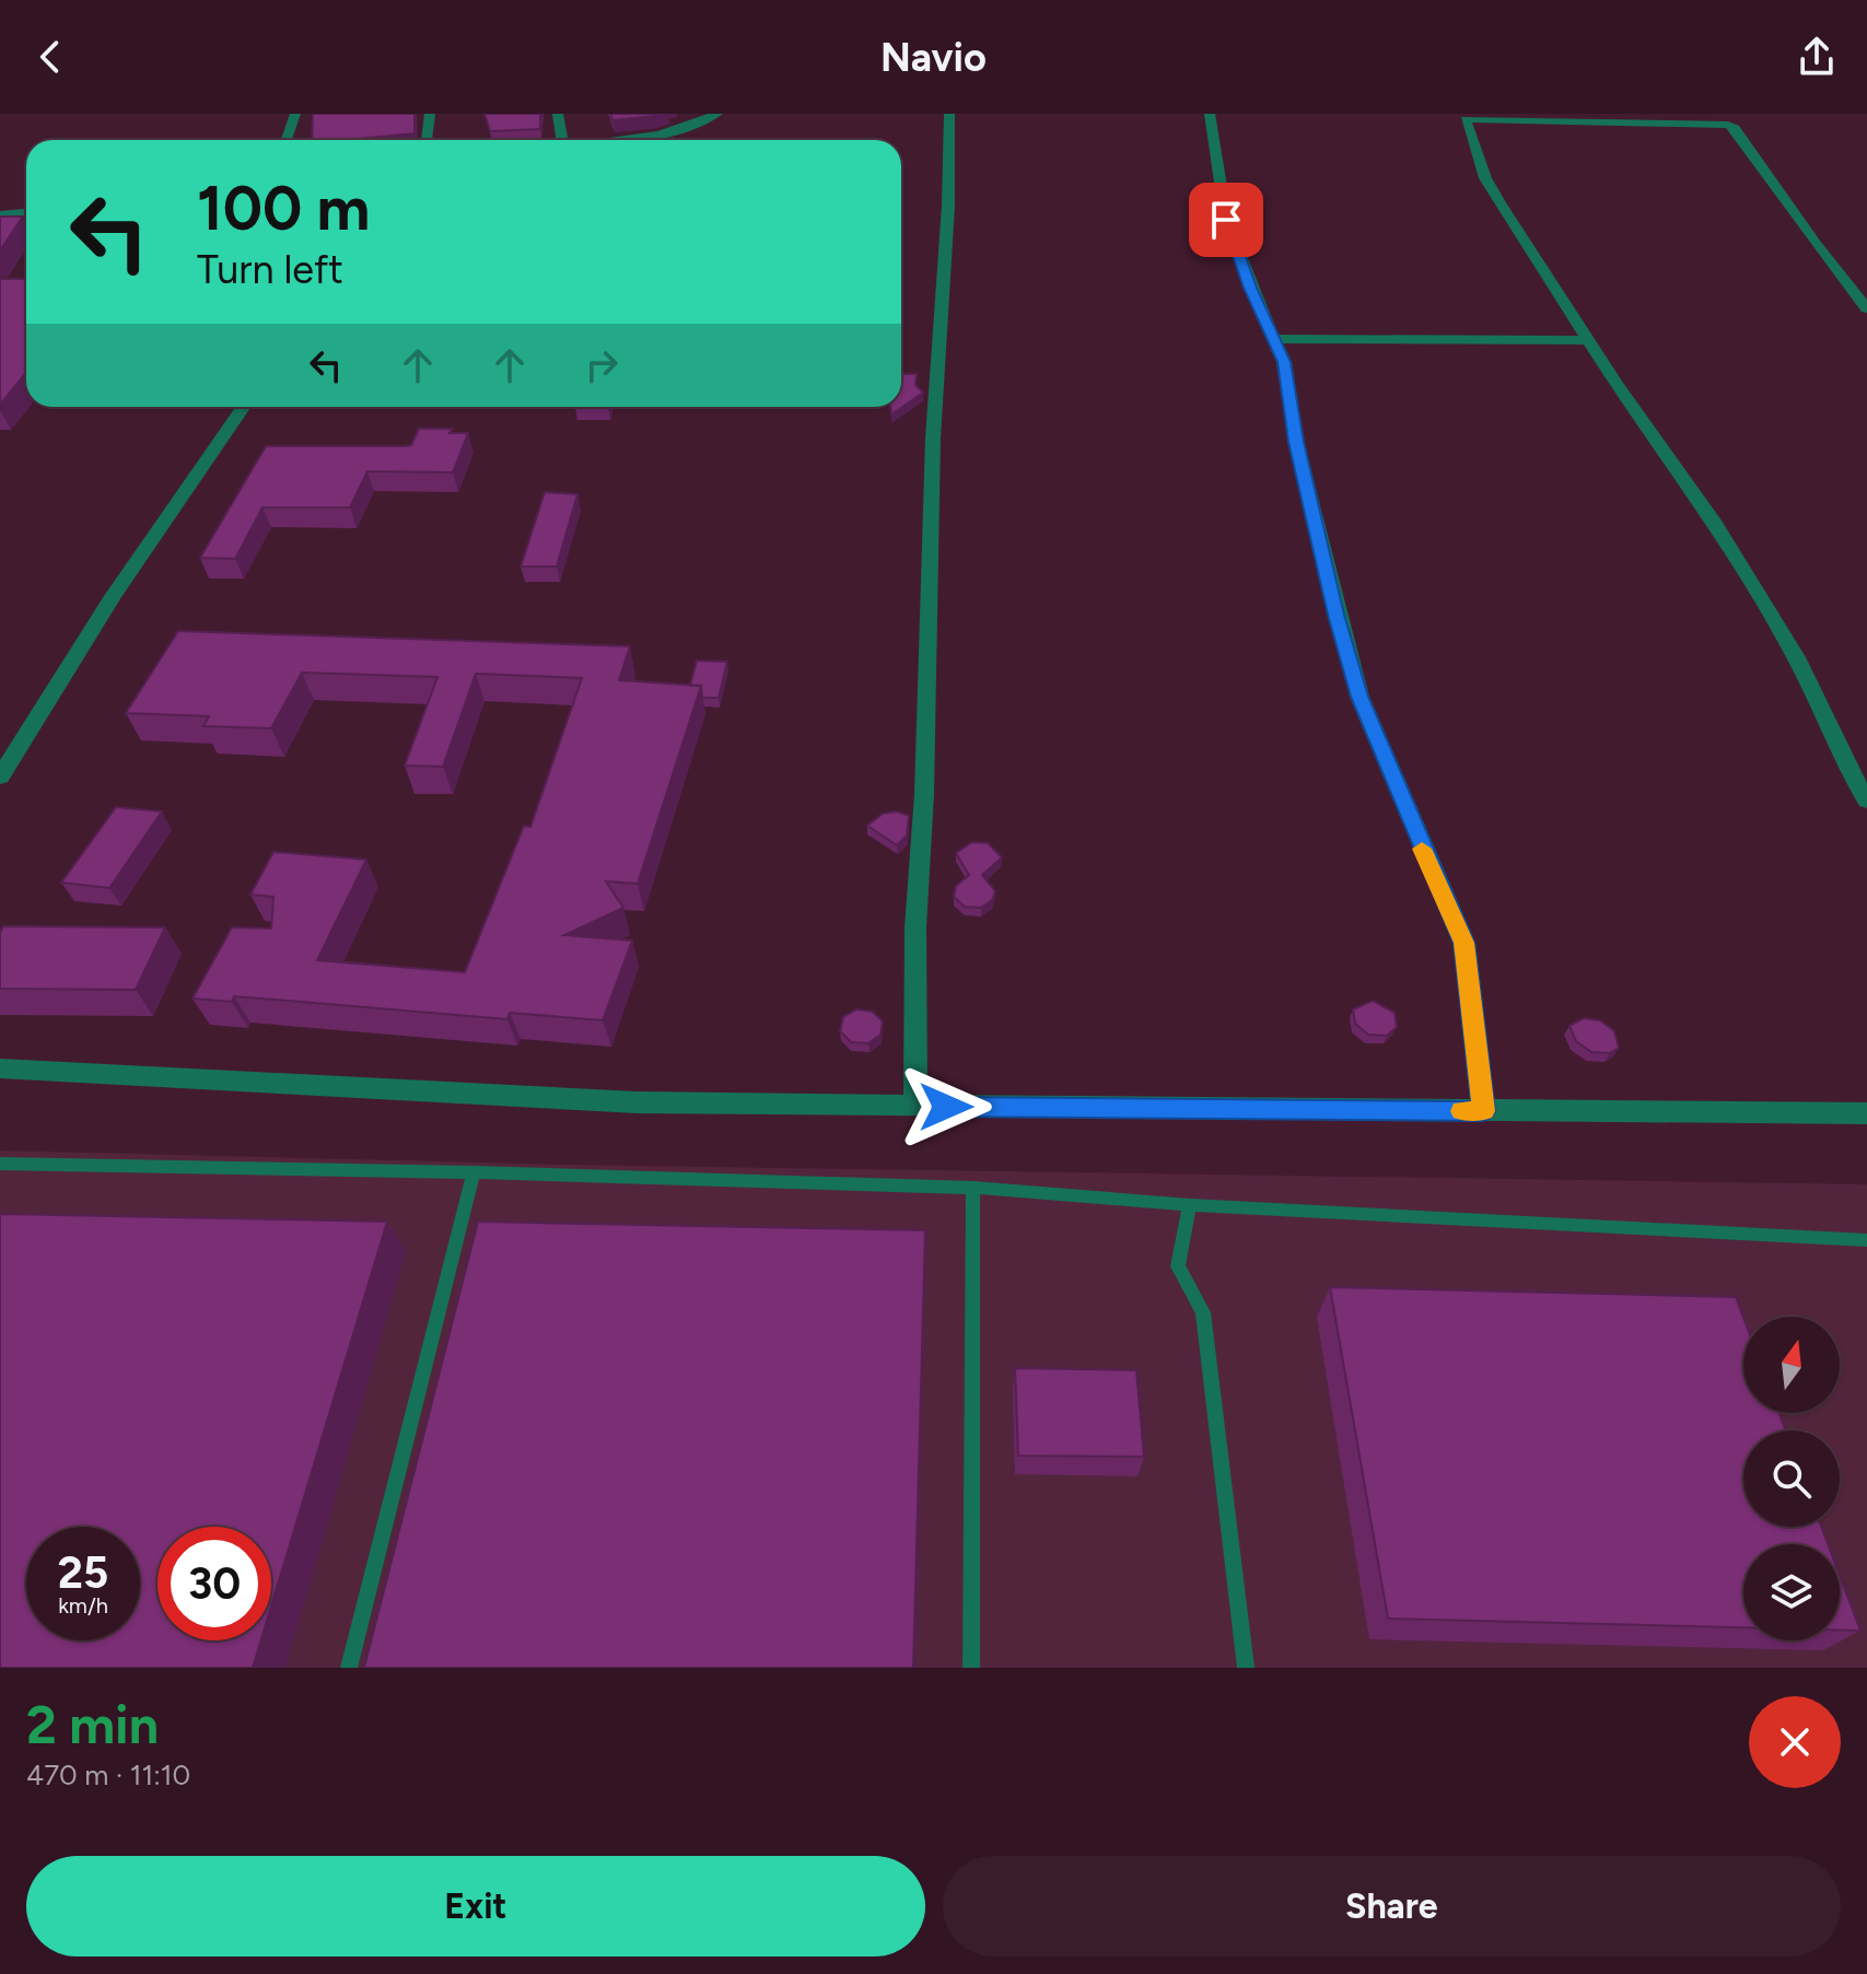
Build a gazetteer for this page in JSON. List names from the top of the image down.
{
  "north": "top",
  "page": {
    "header": "Navio",
    "turn": ["100 m", "Turn left"],
    "speed": "25 km/h",
    "limit": "30",
    "heading": ["2 min", "470 m · 11:10"],
    "buttons": ["Exit", "Share"]
  }
}
